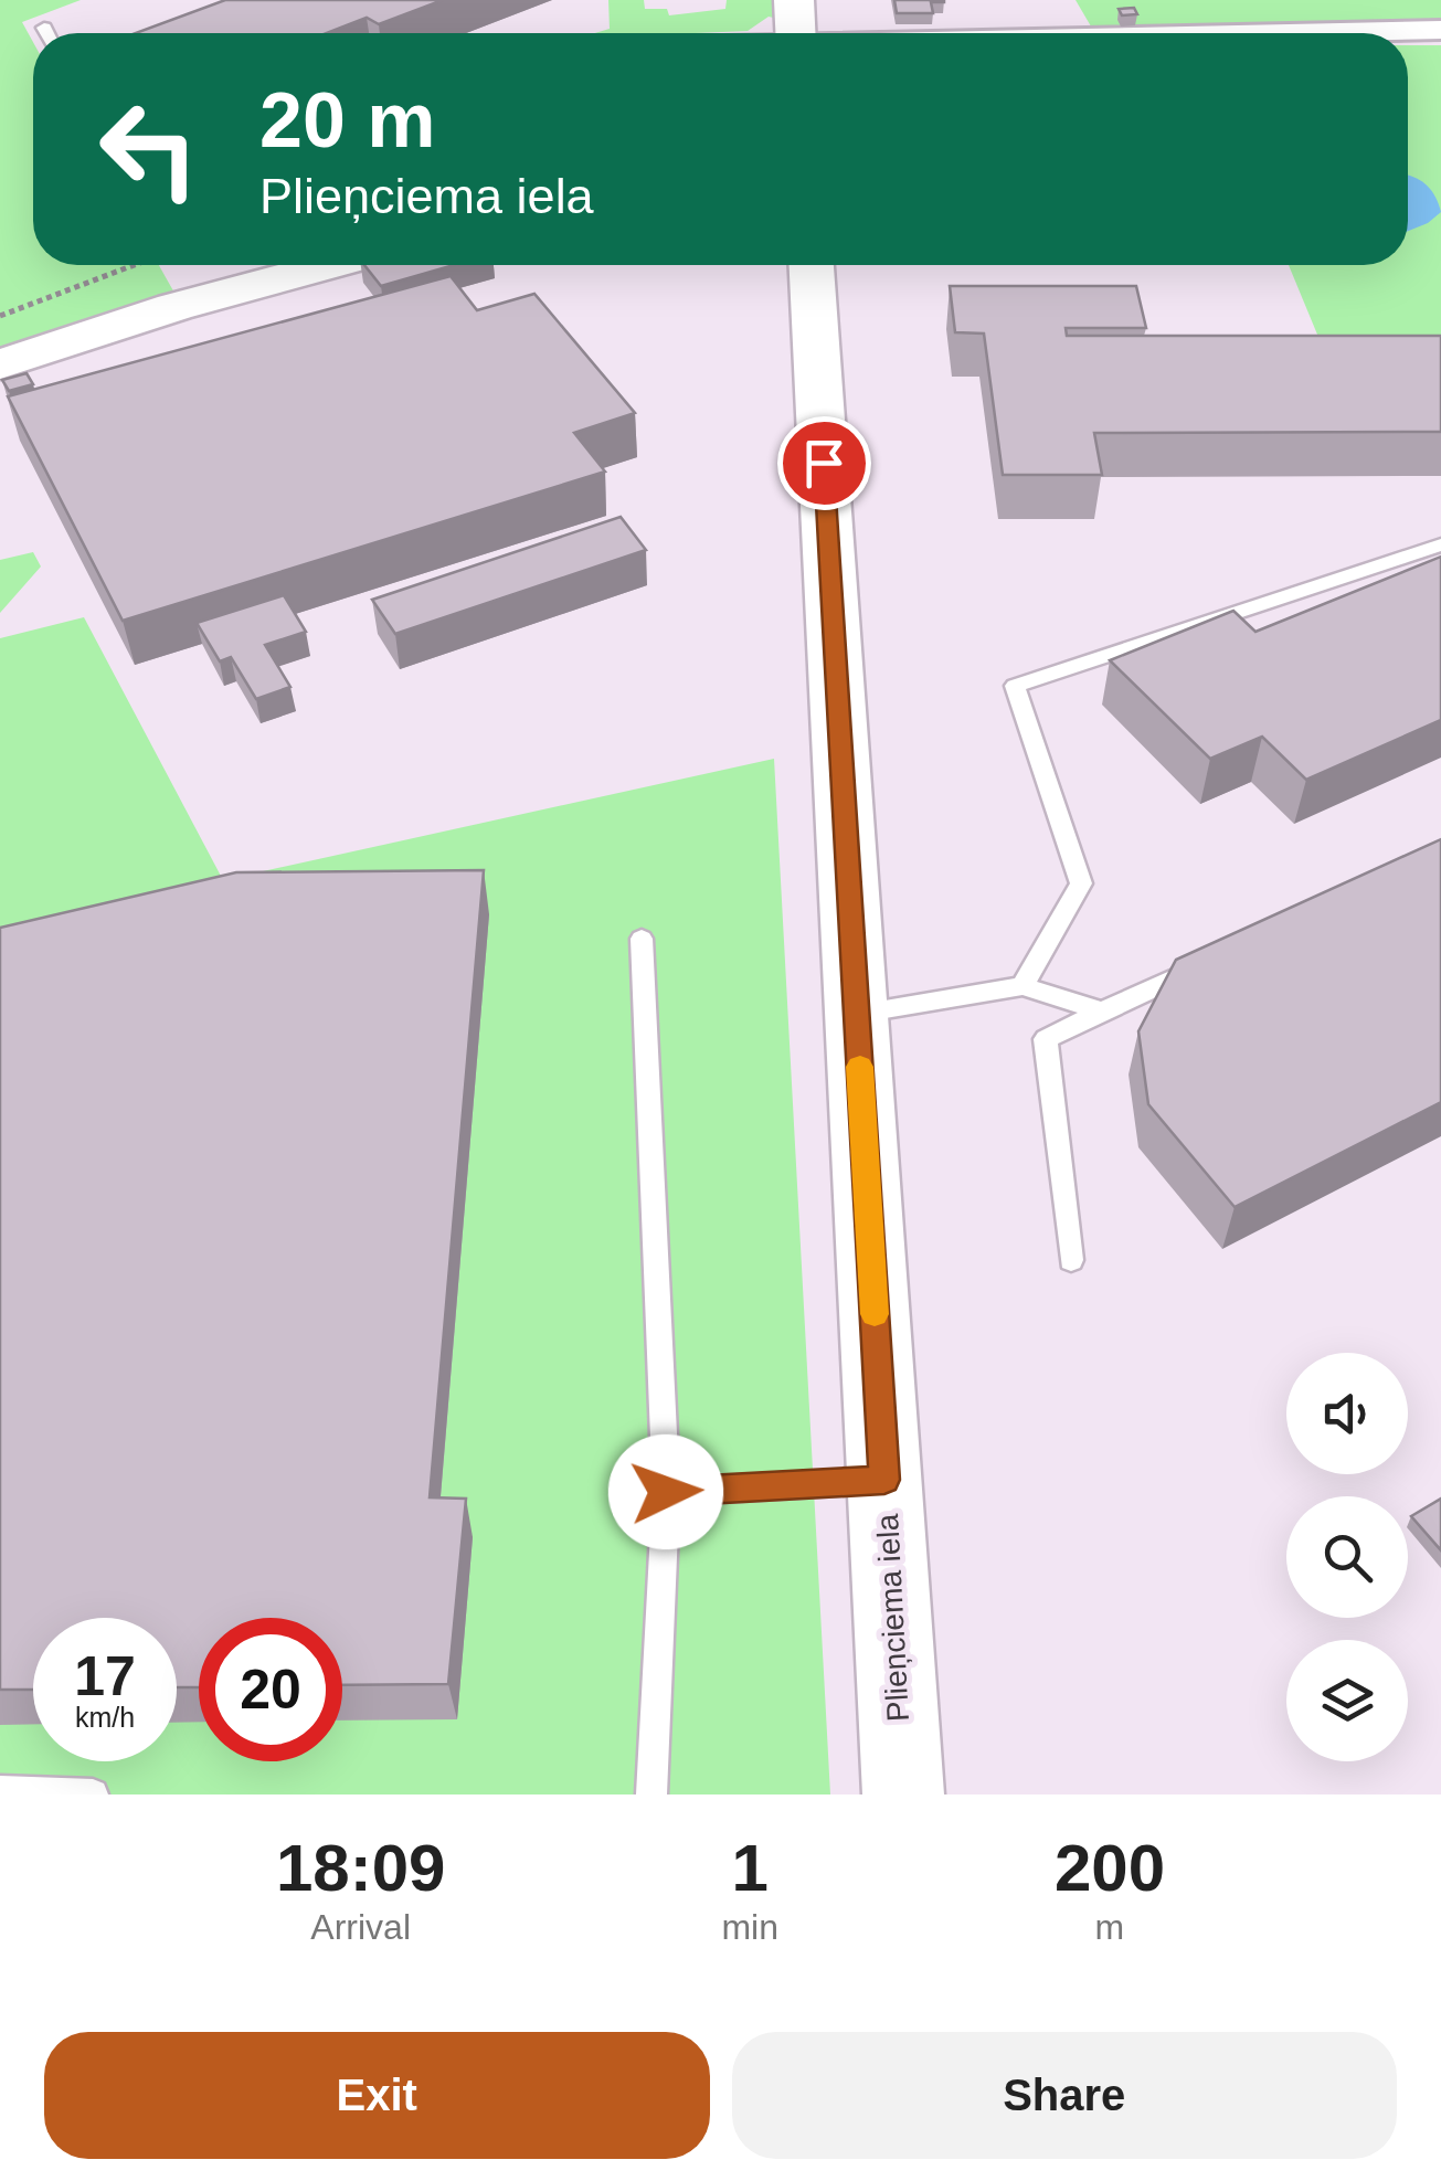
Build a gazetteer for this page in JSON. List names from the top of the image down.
{
  "streets": {
    "main road": ["Plieņciema iela"]
  },
  "page": {
    "turn": ["20 m", "Plieņciema iela"],
    "speed": "17 km/h",
    "limit": "20",
    "eta": [
      "18:09",
      "Arrival",
      "1",
      "min",
      "200",
      "m"
    ],
    "buttons": ["Exit", "Share"]
  }
}
